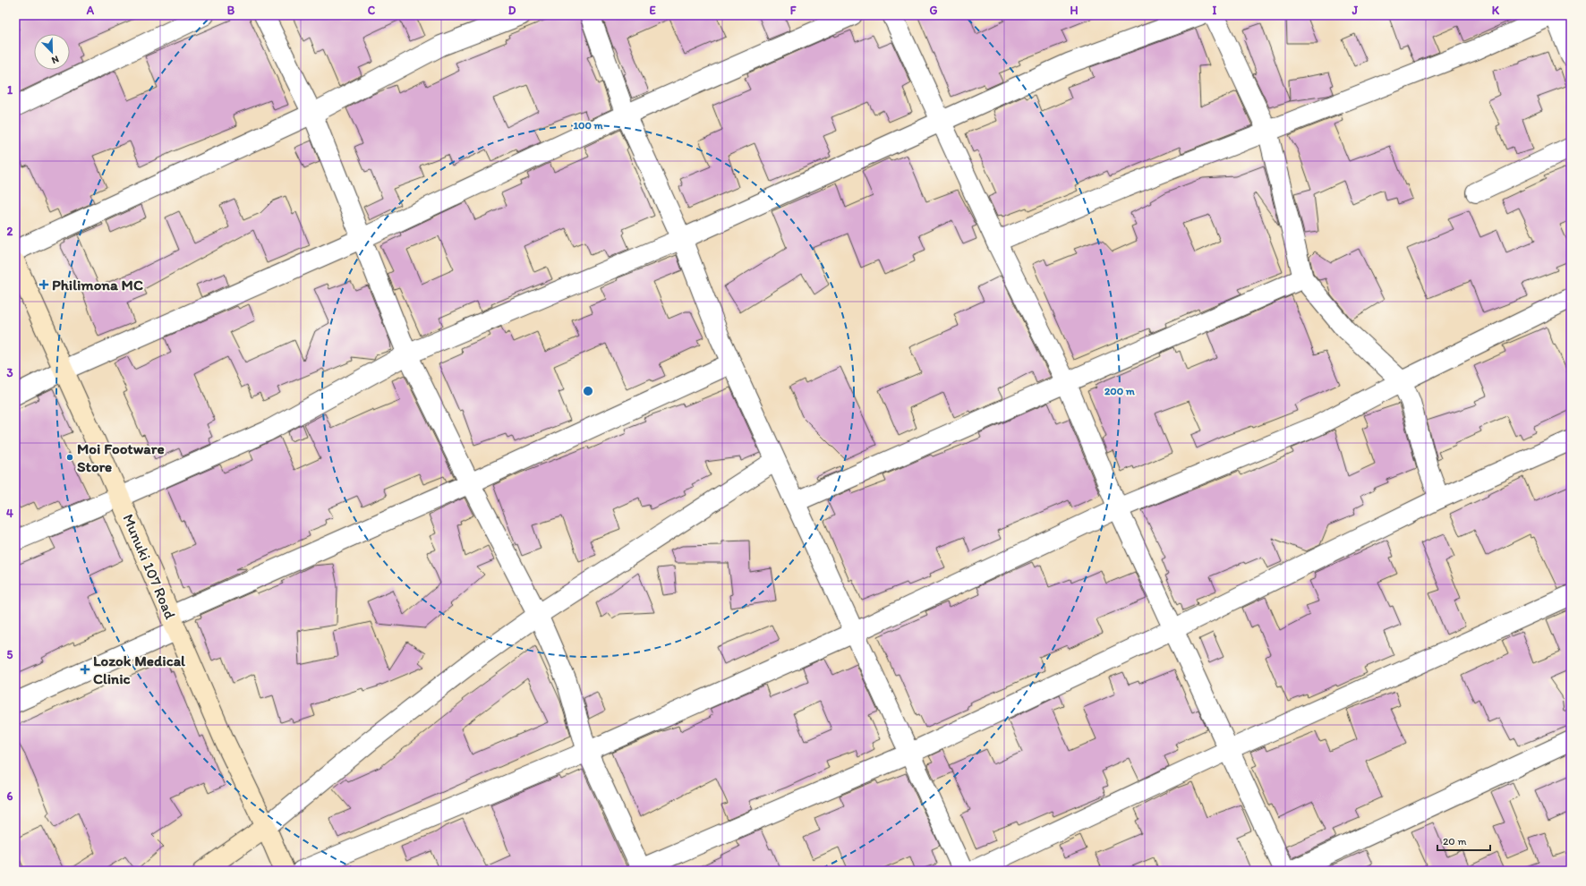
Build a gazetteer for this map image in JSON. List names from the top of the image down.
{
  "streets": {
    "main road": ["Munuki 107 Road"]
  },
  "places": {
    "health": ["Philimona MC", "Lozok Medical Clinic"],
    "other": ["Moi Footware Store"]
  },
  "scale_bar": "20 m",
  "north": "bottom right",
  "grid": {
    "columns": [
      "A",
      "B",
      "C",
      "D",
      "E",
      "F",
      "G",
      "H",
      "I",
      "J",
      "K"
    ],
    "rows": [
      "1",
      "2",
      "3",
      "4",
      "5",
      "6"
    ]
  },
  "rings": ["100 m", "200 m"]
}
